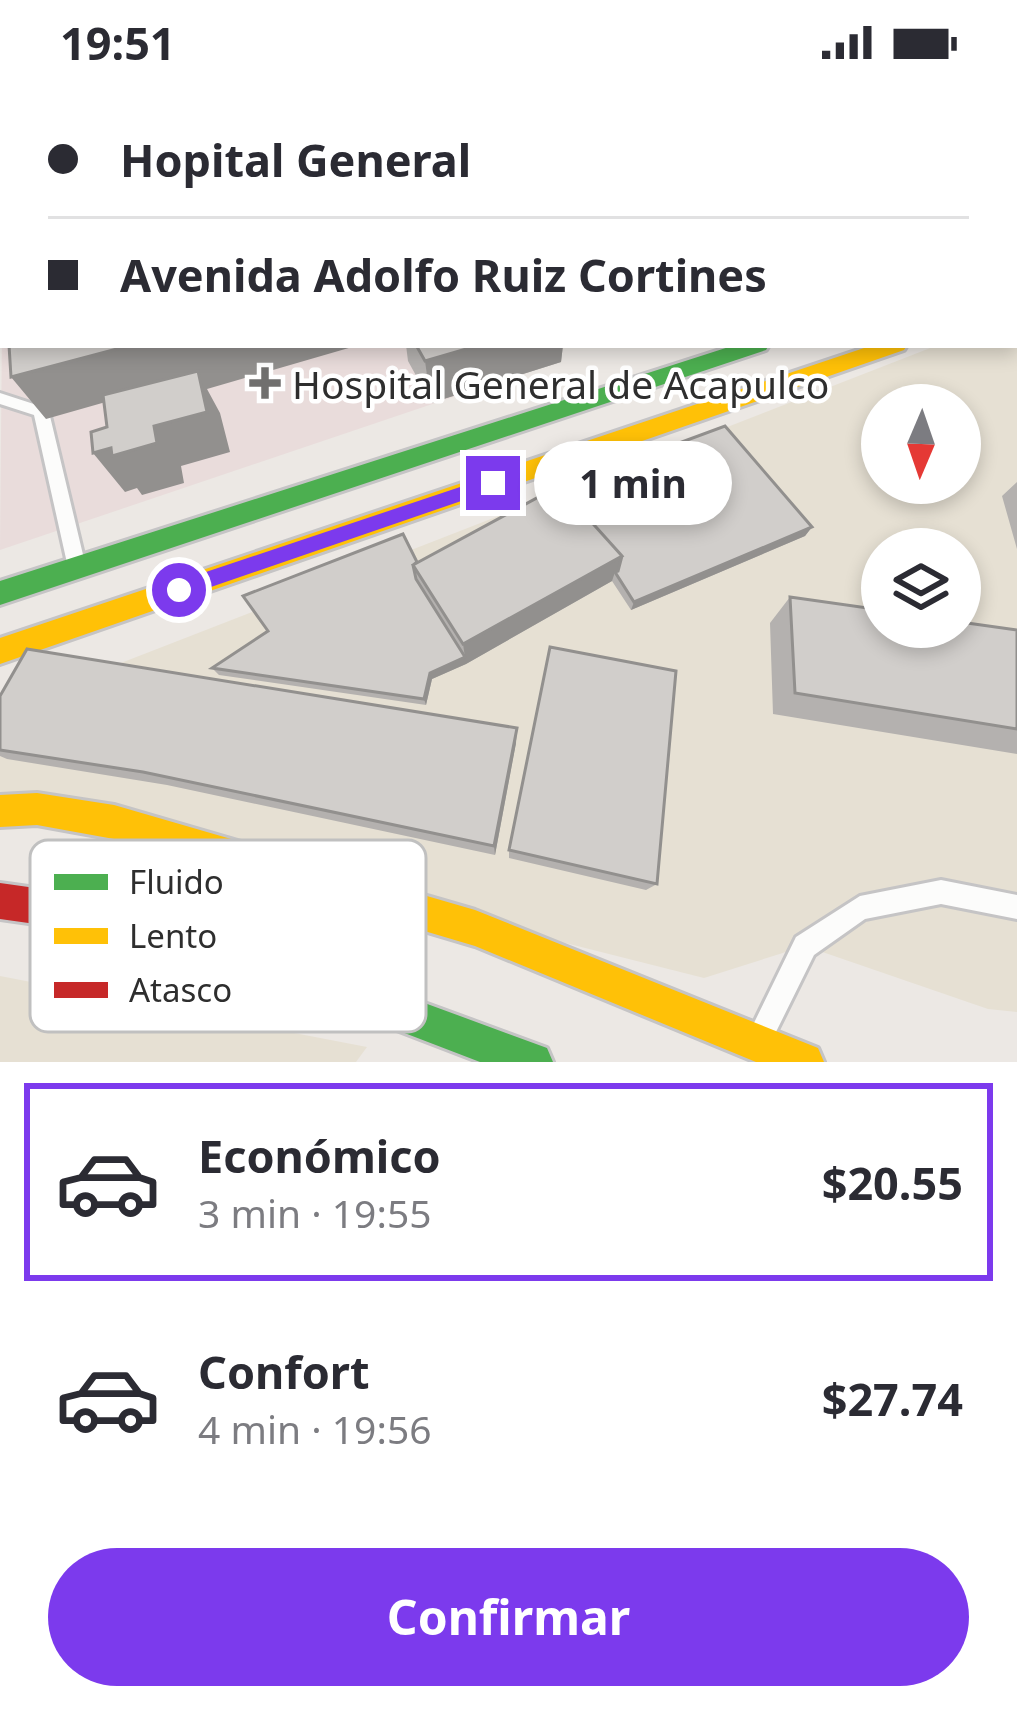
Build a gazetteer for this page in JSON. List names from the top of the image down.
{
  "places": {
    "health": ["Hospital General de Acapulco"]
  },
  "legend": ["Fluido", "Lento", "Atasco"],
  "north": "bottom",
  "page": {
    "status": "19:51",
    "banner": ["Hopital General", "Avenida Adolfo Ruiz Cortines"],
    "bubble": "1 min",
    "list": [
      {
        "name": "Económico",
        "note": "3 min · 19:55",
        "value": "$20.55"
      },
      {
        "name": "Confort",
        "note": "4 min · 19:56",
        "value": "$27.74"
      }
    ],
    "buttons": "Confirmar"
  }
}
